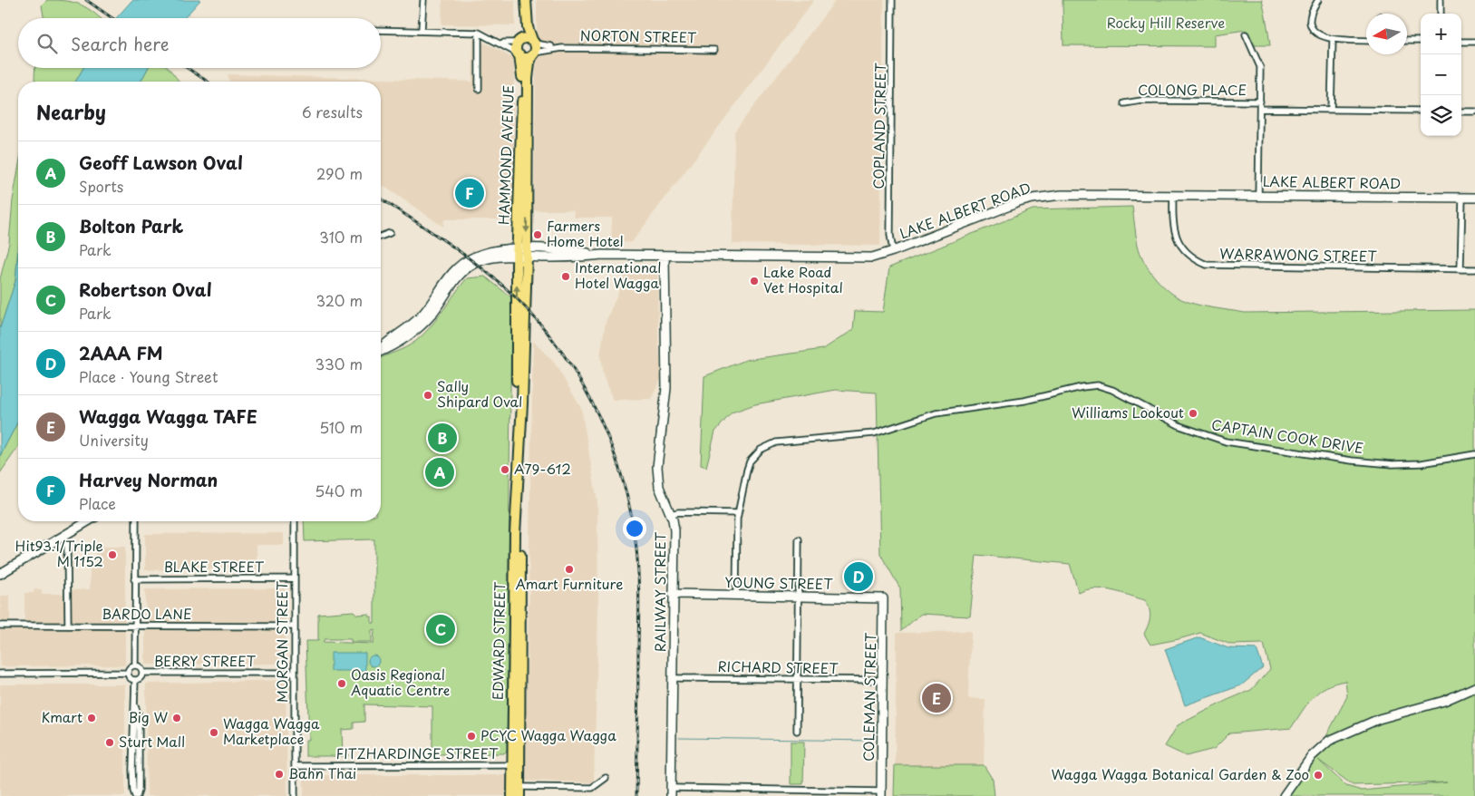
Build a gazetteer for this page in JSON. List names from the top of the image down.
{
  "streets": {
    "highway": ["HAMMOND AVENUE", "EDWARD STREET"],
    "street": [
      "NORTON STREET",
      "COLONG PLACE",
      "COPLAND STREET",
      "LAKE ALBERT ROAD",
      "WARRAWONG STREET",
      "CAPTAIN COOK DRIVE",
      "BLAKE STREET",
      "YOUNG STREET",
      "RAILWAY STREET",
      "BARDO LANE",
      "MORGAN STREET",
      "BERRY STREET",
      "RICHARD STREET",
      "COLEMAN STREET",
      "FITZHARDINGE STREET"
    ]
  },
  "crossings": [
    ["NORTON STREET", "HAMMOND AVENUE"],
    ["COPLAND STREET", "LAKE ALBERT ROAD"],
    ["HAMMOND AVENUE", "LAKE ALBERT ROAD"],
    ["HAMMOND AVENUE", "EDWARD STREET"],
    ["LAKE ALBERT ROAD", "WARRAWONG STREET"],
    ["LAKE ALBERT ROAD", "RAILWAY STREET"],
    ["LAKE ALBERT ROAD", "EDWARD STREET"],
    ["CAPTAIN COOK DRIVE", "YOUNG STREET"],
    ["BLAKE STREET", "MORGAN STREET"],
    ["YOUNG STREET", "RAILWAY STREET"],
    ["YOUNG STREET", "COLEMAN STREET"],
    ["RAILWAY STREET", "RICHARD STREET"],
    ["BARDO LANE", "MORGAN STREET"],
    ["EDWARD STREET", "FITZHARDINGE STREET"],
    ["MORGAN STREET", "BERRY STREET"],
    ["MORGAN STREET", "FITZHARDINGE STREET"],
    ["RICHARD STREET", "COLEMAN STREET"]
  ],
  "parks": ["Rocky Hill Reserve"],
  "places": [
    "Farmers Home Hotel",
    "International Hotel Wagga",
    "Lake Road Vet Hospital",
    "Sally Shipard Oval",
    "Williams Lookout",
    "A79-612",
    "Hit93.1/Triple M 1152",
    "Amart Furniture",
    "Oasis Regional Aquatic Centre",
    "Kmart",
    "Big W",
    "Wagga Wagga Marketplace",
    "PCYC Wagga Wagga",
    "Sturt Mall",
    "Bahn Thai",
    "Wagga Wagga Botanical Garden & Zoo"
  ],
  "north": "left",
  "page": {
    "map_buttons": ["+", "−"],
    "search": "Search here",
    "heading": ["Nearby", "6 results"],
    "list": [
      {
        "mark": "A",
        "name": "Geoff Lawson Oval",
        "note": "Sports",
        "value": "290 m"
      },
      {
        "mark": "B",
        "name": "Bolton Park",
        "note": "Park",
        "value": "310 m"
      },
      {
        "mark": "C",
        "name": "Robertson Oval",
        "note": "Park",
        "value": "320 m"
      },
      {
        "mark": "D",
        "name": "2AAA FM",
        "note": "Place · Young Street",
        "value": "330 m"
      },
      {
        "mark": "E",
        "name": "Wagga Wagga TAFE",
        "note": "University",
        "value": "510 m"
      },
      {
        "mark": "F",
        "name": "Harvey Norman",
        "note": "Place",
        "value": "540 m"
      }
    ],
    "pins": [
      "F",
      "B",
      "A",
      "D",
      "C",
      "E"
    ]
  }
}
